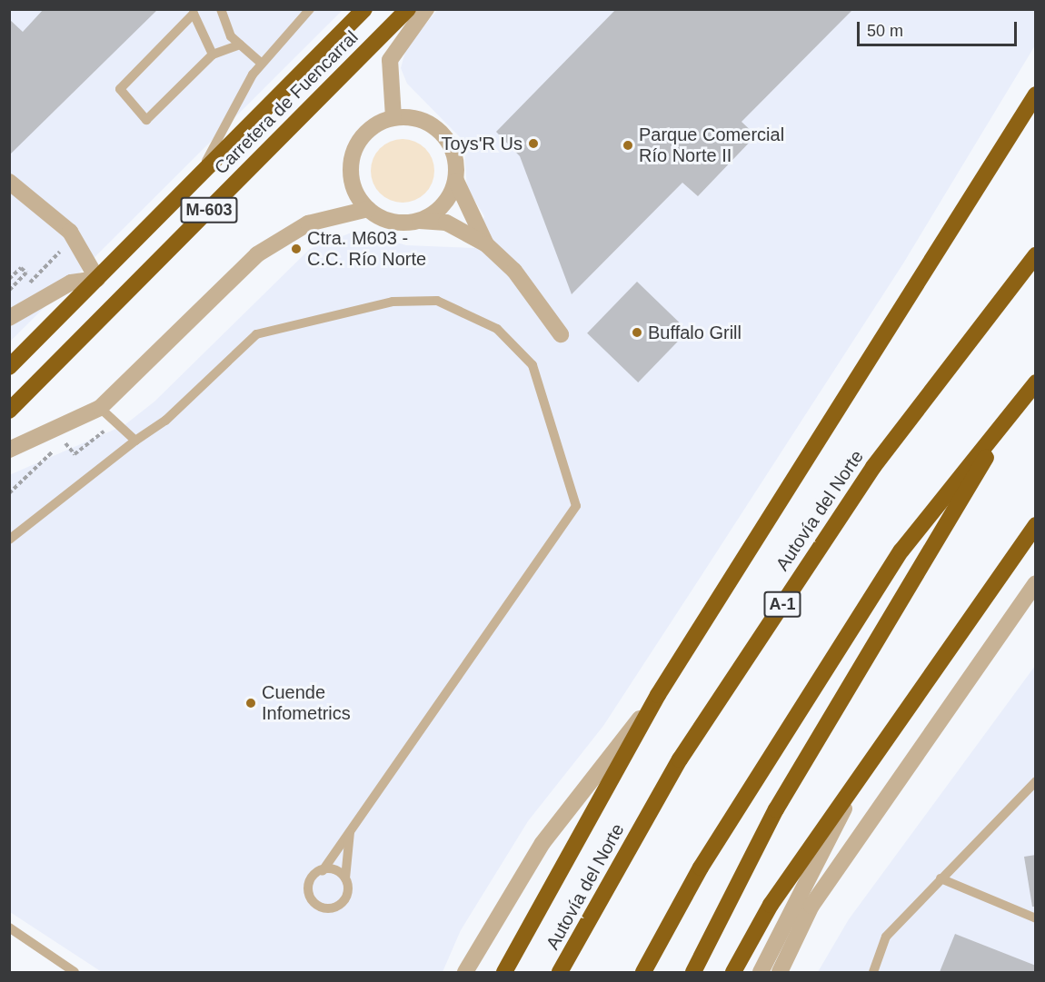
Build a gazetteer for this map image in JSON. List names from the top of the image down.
{
  "streets": {
    "highway": [
      "Carretera de Fuencarral",
      "M-603",
      "Autovía del Norte",
      "A-1"
    ]
  },
  "places": [
    "Toys'R Us",
    "Parque Comercial Río Norte II",
    "Ctra. M603 - C.C. Río Norte",
    "Buffalo Grill",
    "Cuende Infometrics"
  ],
  "scale_bar": "50 m"
}
